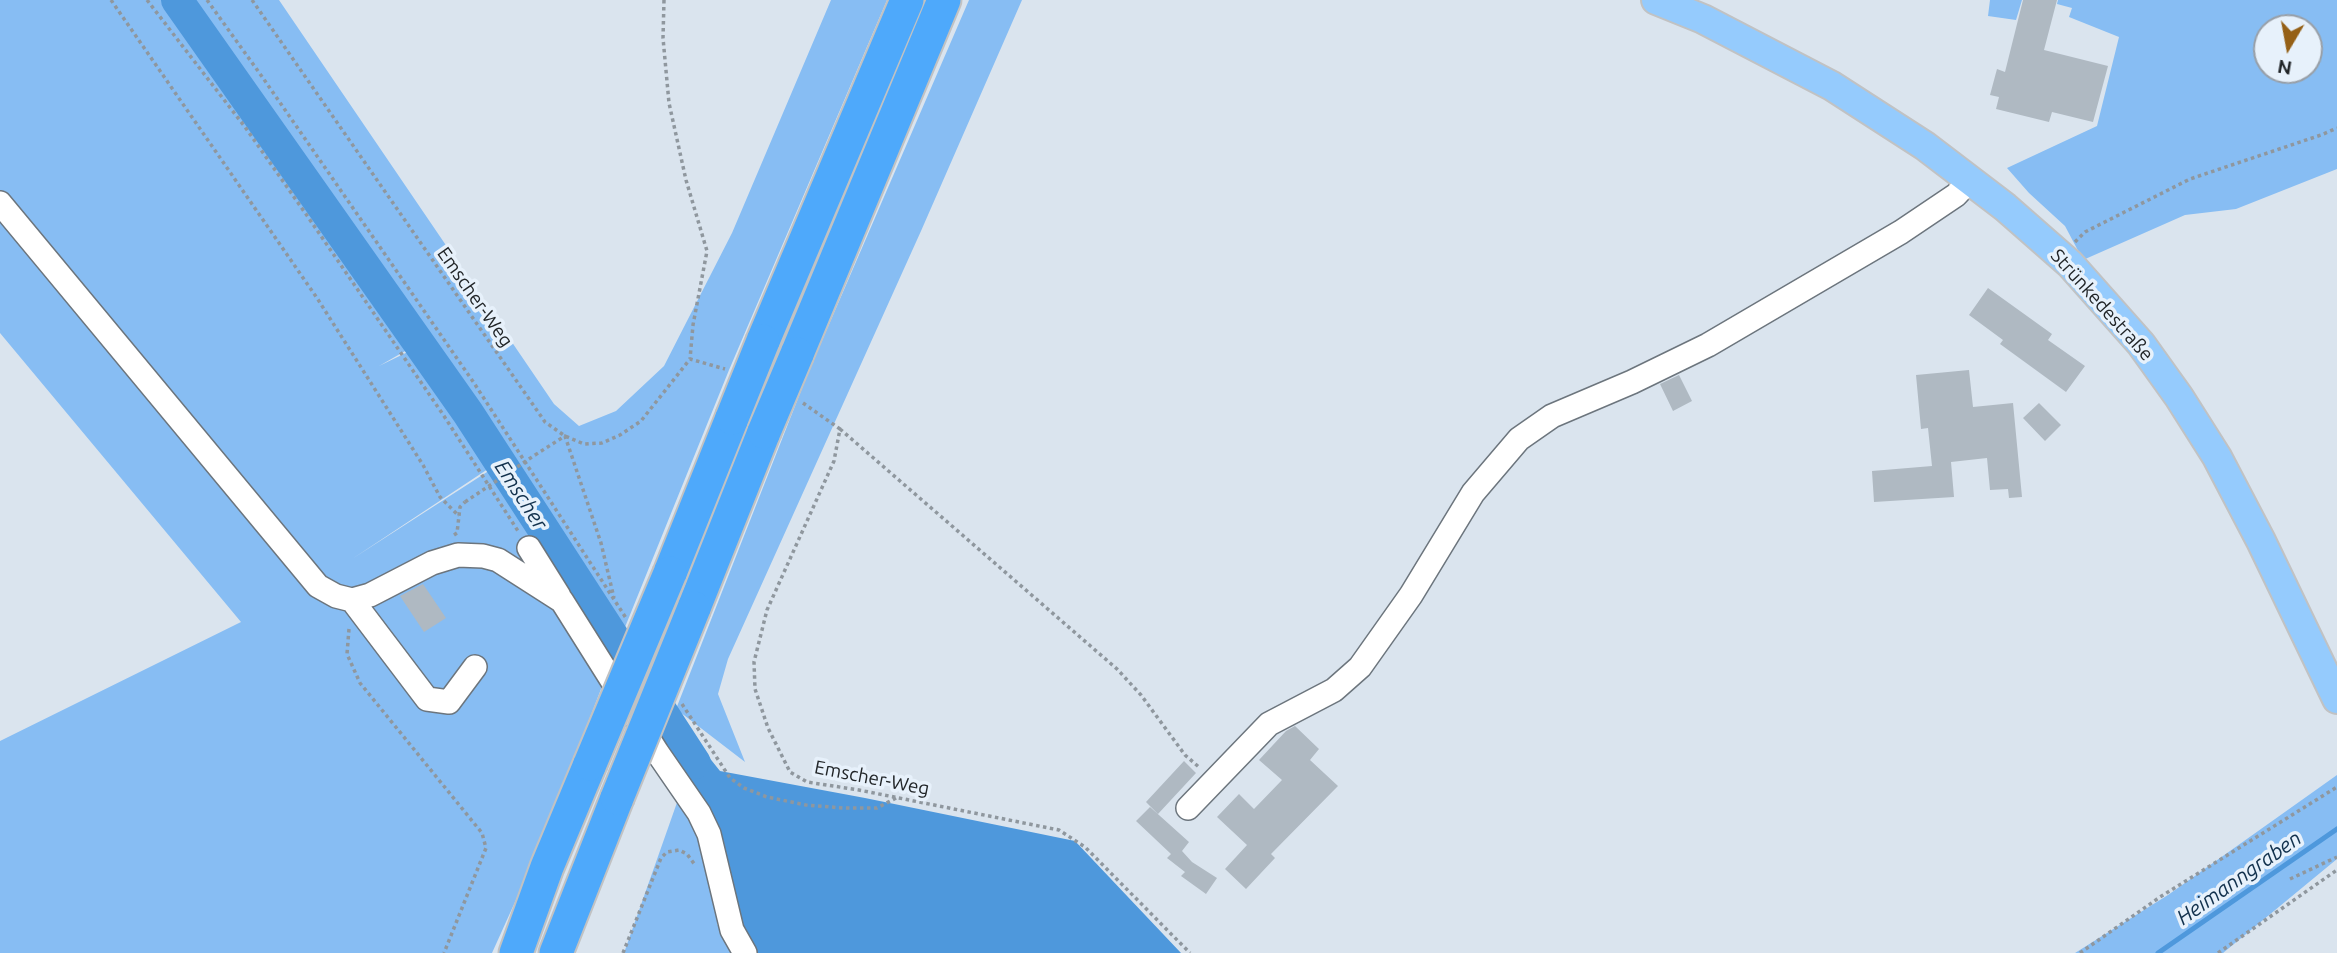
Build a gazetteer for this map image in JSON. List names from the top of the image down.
{
  "streets": {
    "main road": ["Strünkedestraße"],
    "path": ["Emscher-Weg"]
  },
  "water": ["Emscher", "Heimanngraben"],
  "north": "bottom"
}
